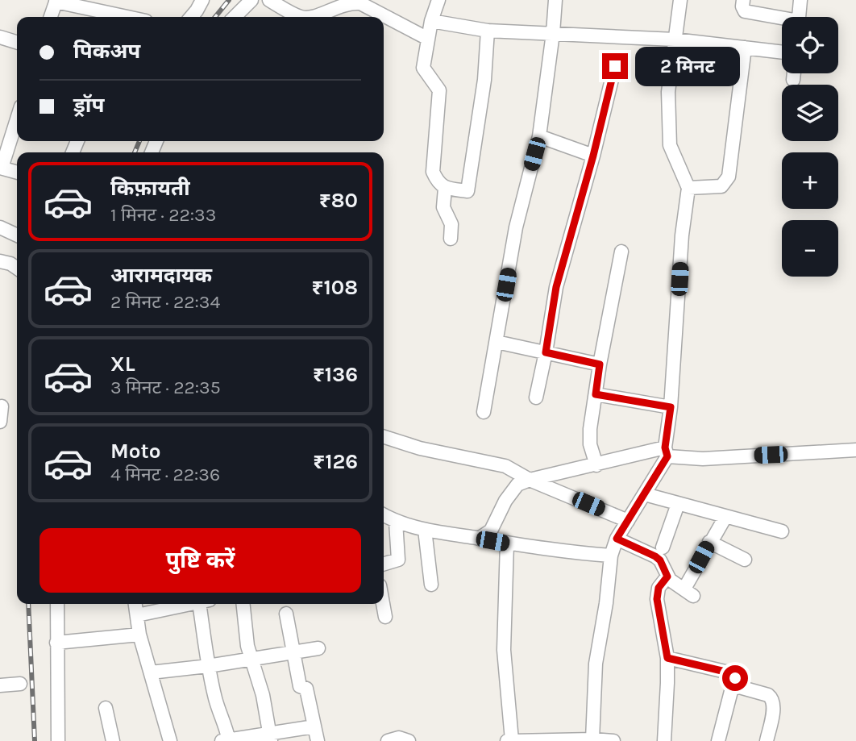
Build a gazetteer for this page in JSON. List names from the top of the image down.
{
  "page": {
    "map_buttons": ["+", "−"],
    "banner": ["पिकअप", "ड्रॉप"],
    "bubble": "2 मिनट",
    "list": [
      {
        "name": "किफ़ायती",
        "note": "1 मिनट · 22:33",
        "value": "₹80"
      },
      {
        "name": "आरामदायक",
        "note": "2 मिनट · 22:34",
        "value": "₹108"
      },
      {
        "name": "XL",
        "note": "3 मिनट · 22:35",
        "value": "₹136"
      },
      {
        "name": "Moto",
        "note": "4 मिनट · 22:36",
        "value": "₹126"
      }
    ],
    "buttons": "पुष्टि करें"
  }
}
